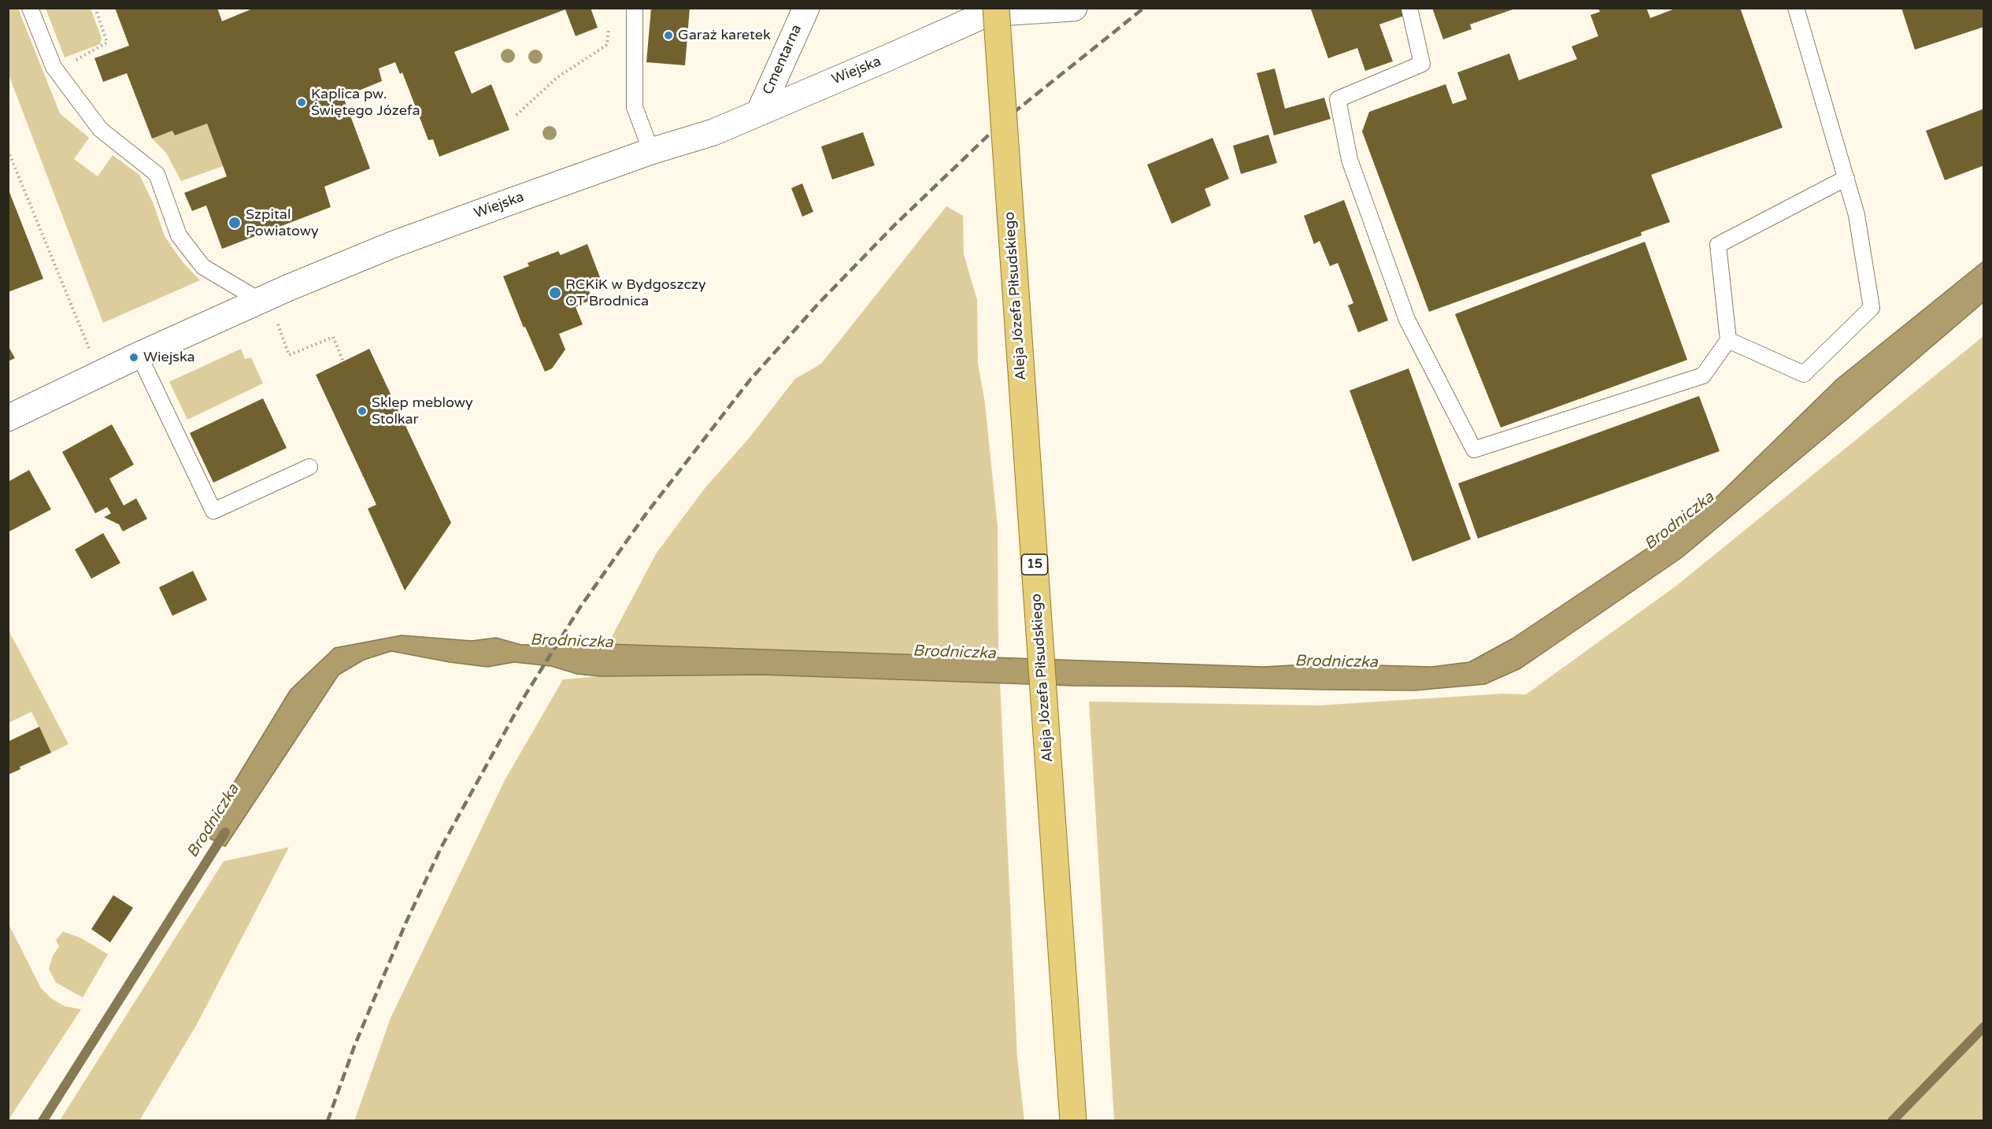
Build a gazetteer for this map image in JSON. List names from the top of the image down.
{
  "streets": {
    "main road": ["Aleja Józefa Piłsudskiego", "15"],
    "street": ["Cmentarna", "Wiejska"]
  },
  "crossings": [
    ["Cmentarna", "Wiejska"],
    ["Wiejska", "Aleja Józefa Piłsudskiego"]
  ],
  "water": ["Brodniczka"],
  "places": [
    "Garaż karetek",
    "Kaplica pw. Świętego Józefa",
    "Szpital Powiatowy",
    "RCKiK w Bydgoszczy OT Brodnica",
    "Wiejska",
    "Sklep meblowy Stolkar"
  ]
}
